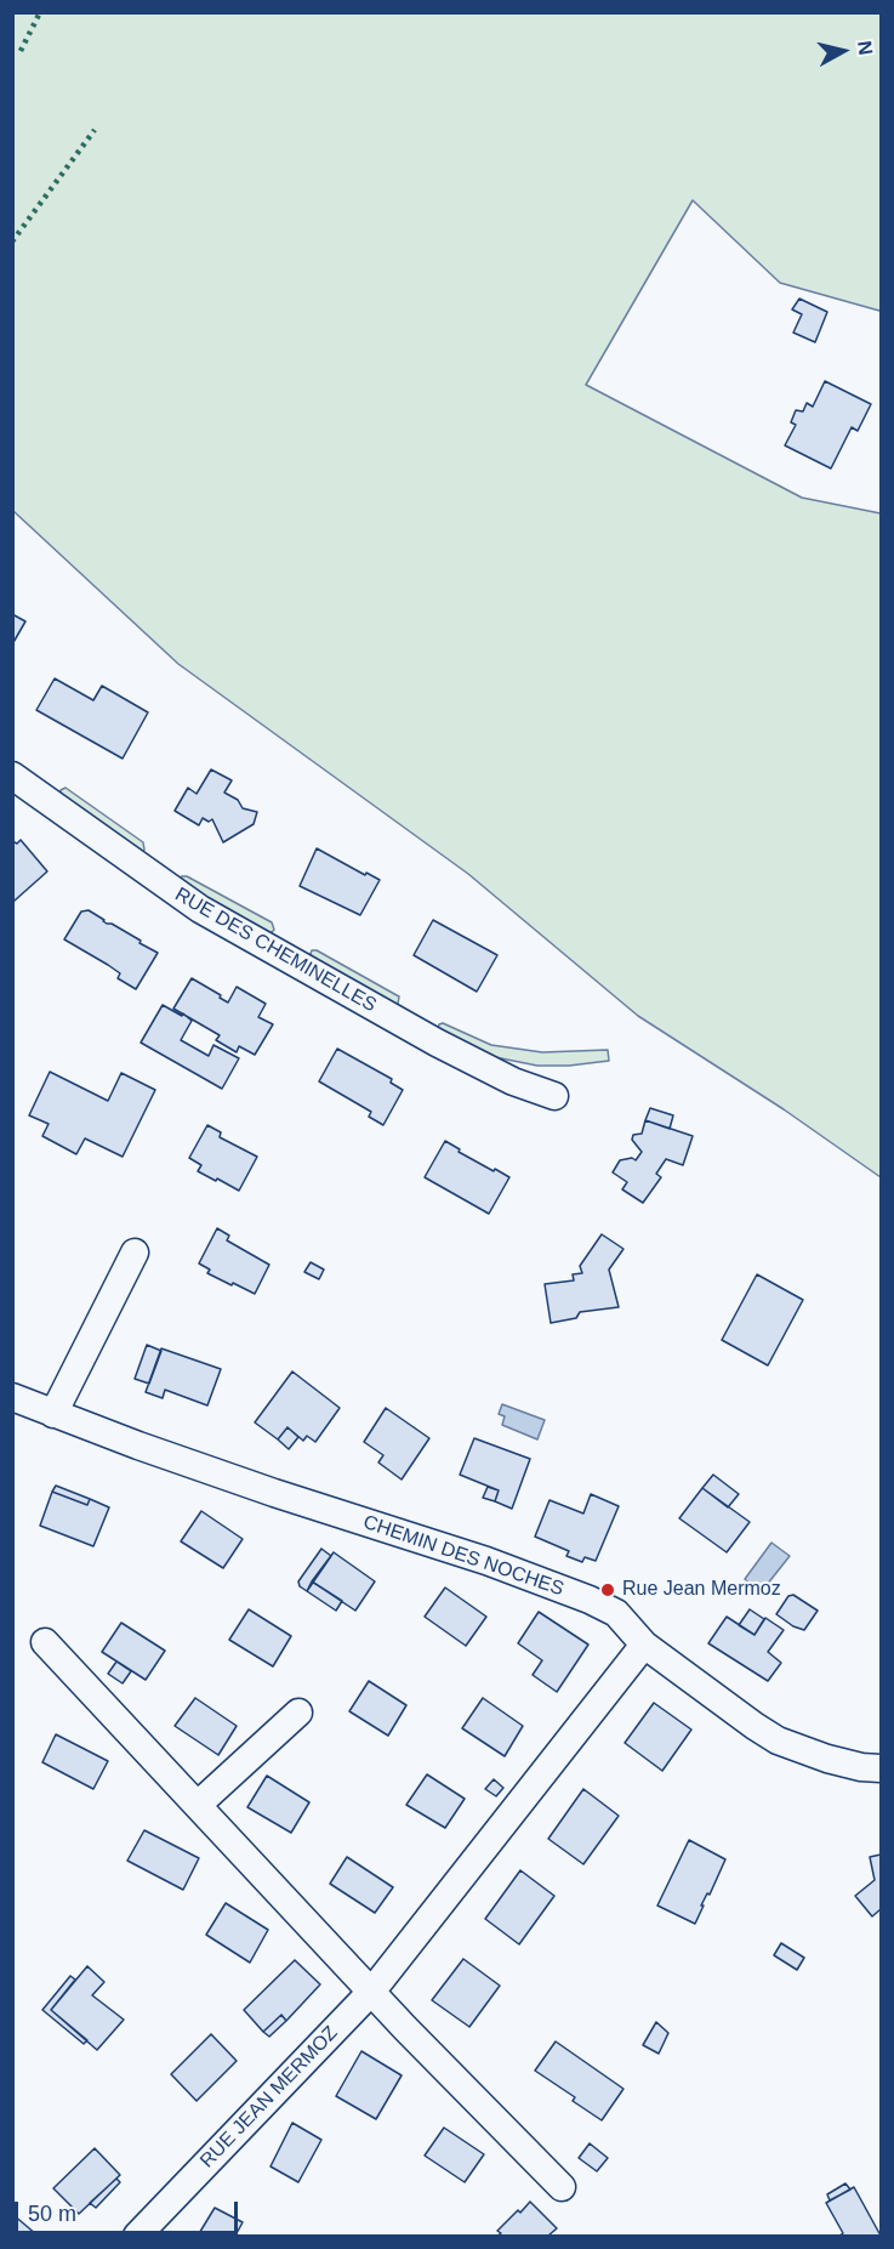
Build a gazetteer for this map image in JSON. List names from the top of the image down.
{
  "streets": {
    "street": ["RUE DES CHEMINELLES", "CHEMIN DES NOCHES", "RUE JEAN MERMOZ"]
  },
  "crossings": [
    ["CHEMIN DES NOCHES", "RUE JEAN MERMOZ"]
  ],
  "places": ["Rue Jean Mermoz"],
  "scale_bar": "50 m",
  "north": "right"
}
